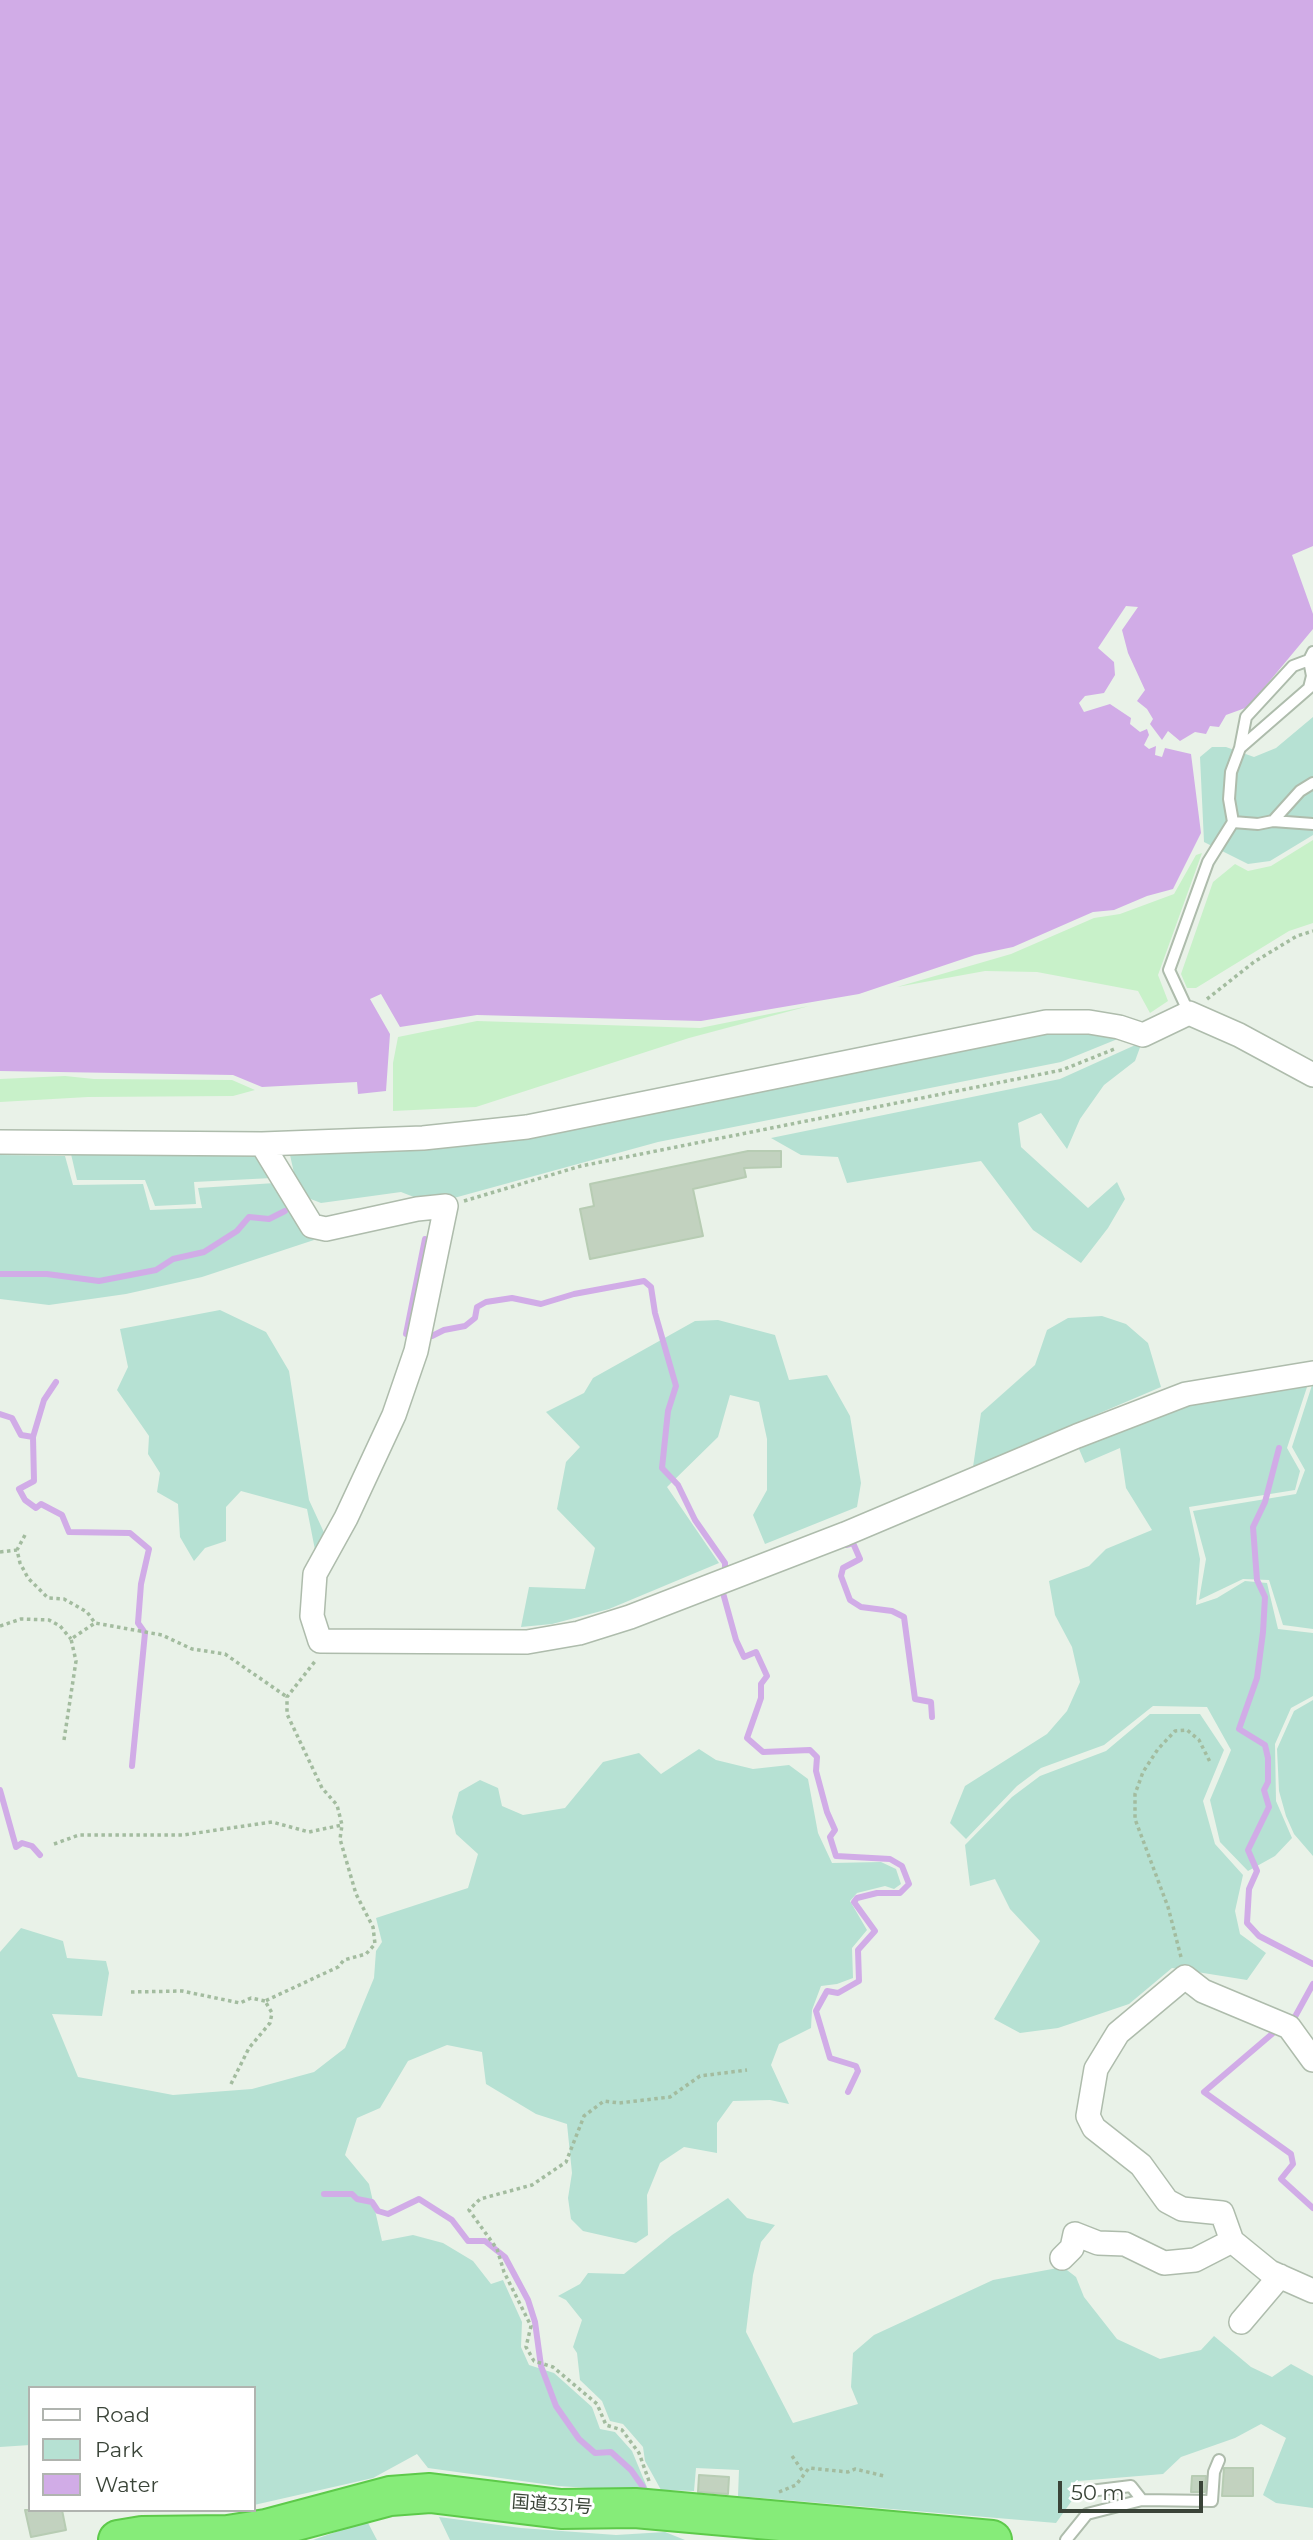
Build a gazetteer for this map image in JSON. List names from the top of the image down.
{
  "streets": {
    "highway": ["国道331号"]
  },
  "legend": ["Road", "Park", "Water"],
  "scale_bar": "50 m"
}
